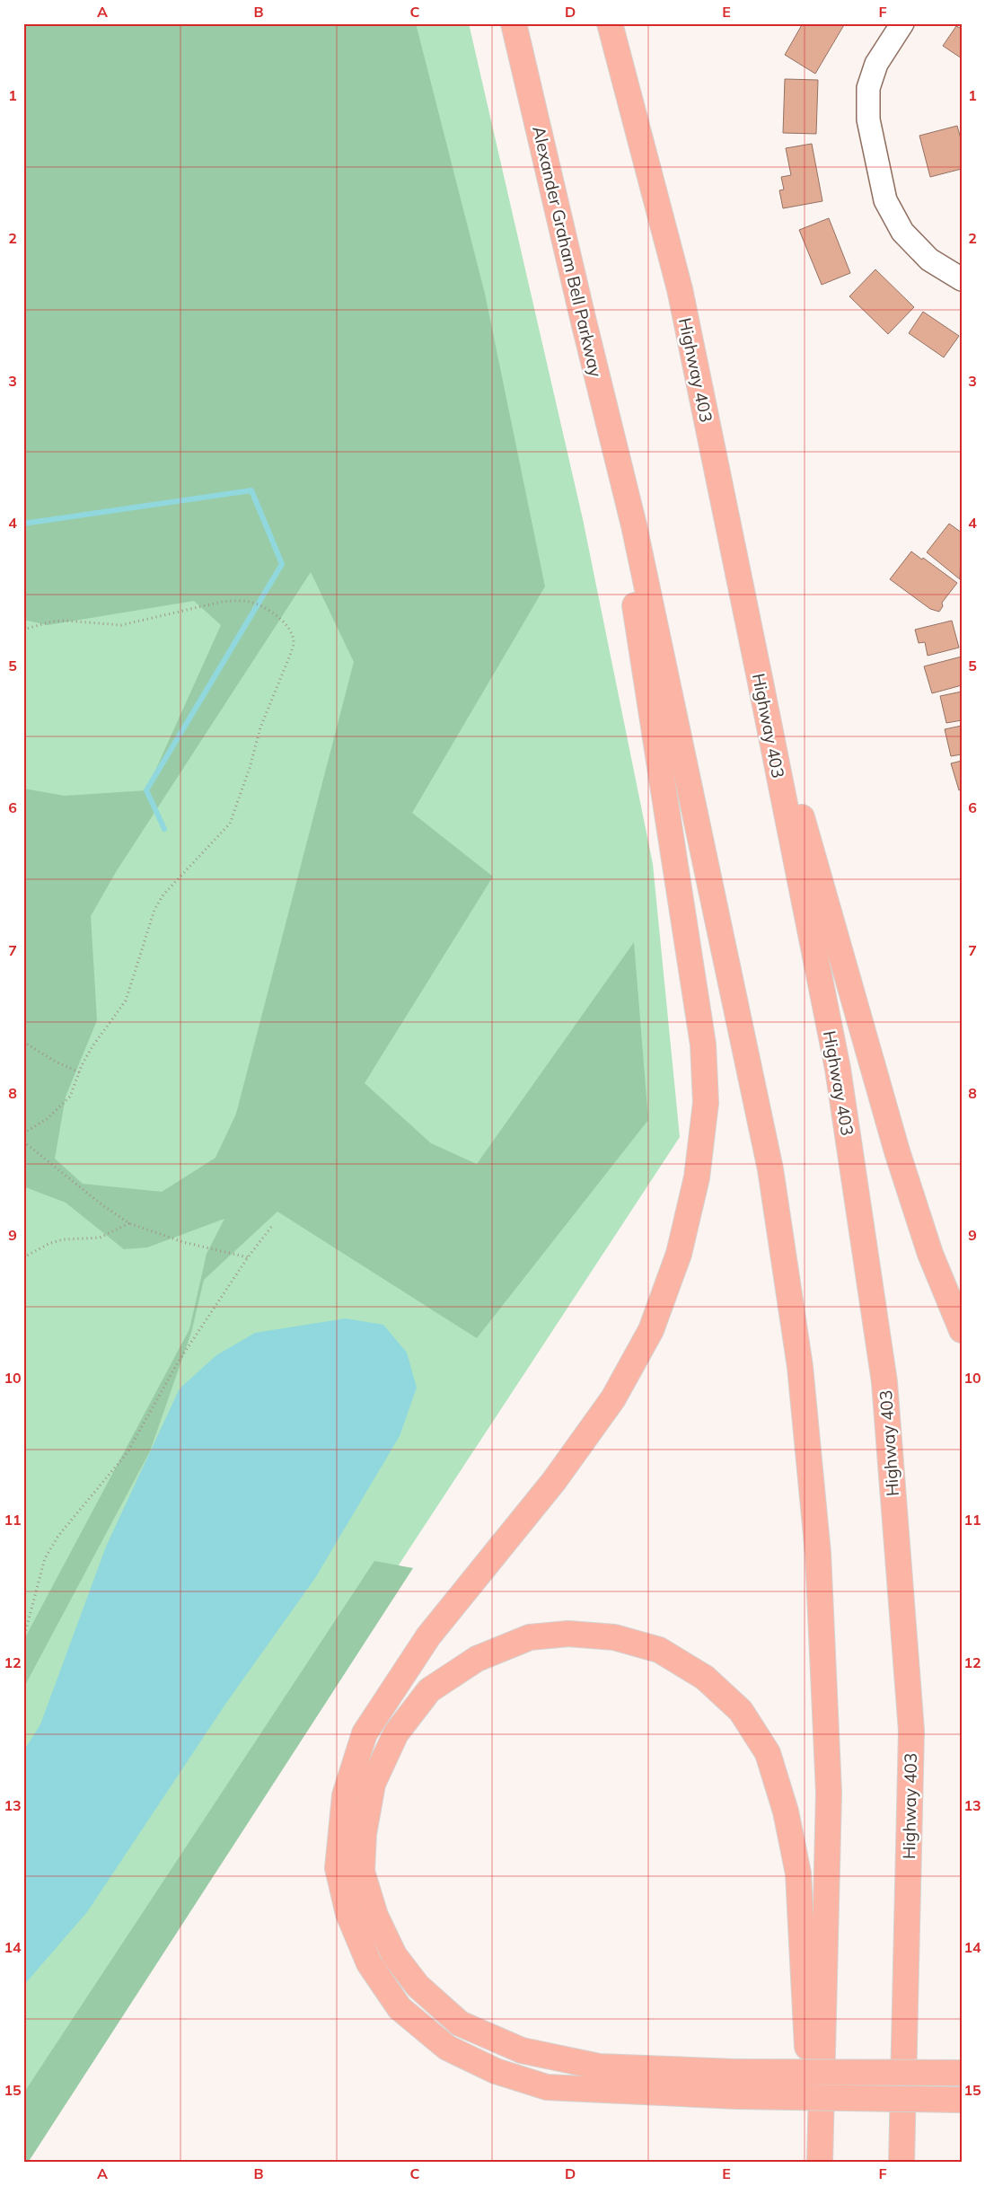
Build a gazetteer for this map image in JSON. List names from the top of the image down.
{
  "streets": {
    "highway": ["Alexander Graham Bell Parkway", "Highway 403"]
  },
  "grid": {
    "columns": [
      "A",
      "B",
      "C",
      "D",
      "E",
      "F"
    ],
    "rows": [
      "1",
      "2",
      "3",
      "4",
      "5",
      "6",
      "7",
      "8",
      "9",
      "10",
      "11",
      "12",
      "13",
      "14",
      "15"
    ]
  }
}
